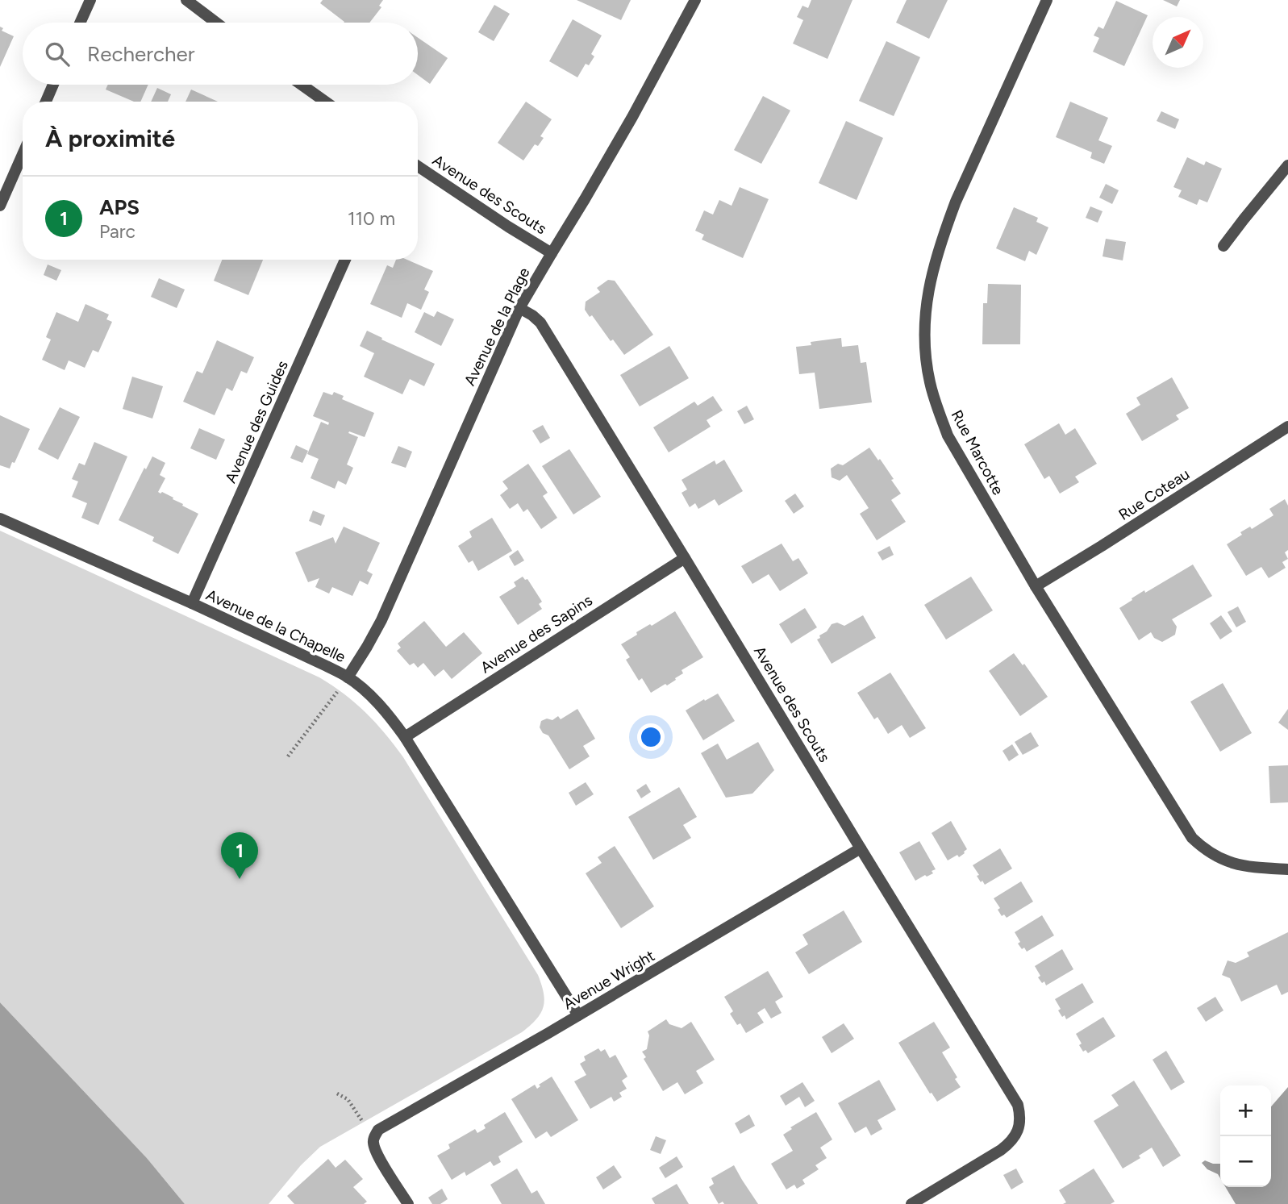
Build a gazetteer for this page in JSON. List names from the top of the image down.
{
  "streets": {
    "street": [
      "Avenue des Scouts",
      "Avenue de la Plage",
      "Avenue des Guides",
      "Rue Marcotte",
      "Rue Coteau",
      "Avenue de la Chapelle",
      "Avenue des Sapins",
      "Avenue Wright"
    ]
  },
  "crossings": [
    ["Avenue des Scouts", "Avenue de la Plage"],
    ["Avenue des Scouts", "Avenue des Sapins"],
    ["Avenue des Scouts", "Avenue Wright"],
    ["Avenue de la Plage", "Avenue de la Chapelle"],
    ["Avenue des Guides", "Avenue de la Chapelle"],
    ["Rue Marcotte", "Rue Coteau"],
    ["Avenue de la Chapelle", "Avenue des Sapins"],
    ["Avenue de la Chapelle", "Avenue Wright"]
  ],
  "north": "top right",
  "page": {
    "search": "Rechercher",
    "heading": "À proximité",
    "list": [
      {
        "mark": "1",
        "name": "APS",
        "note": "Parc",
        "value": "110 m"
      }
    ],
    "pins": "1",
    "map_buttons": ["+", "−"]
  }
}
